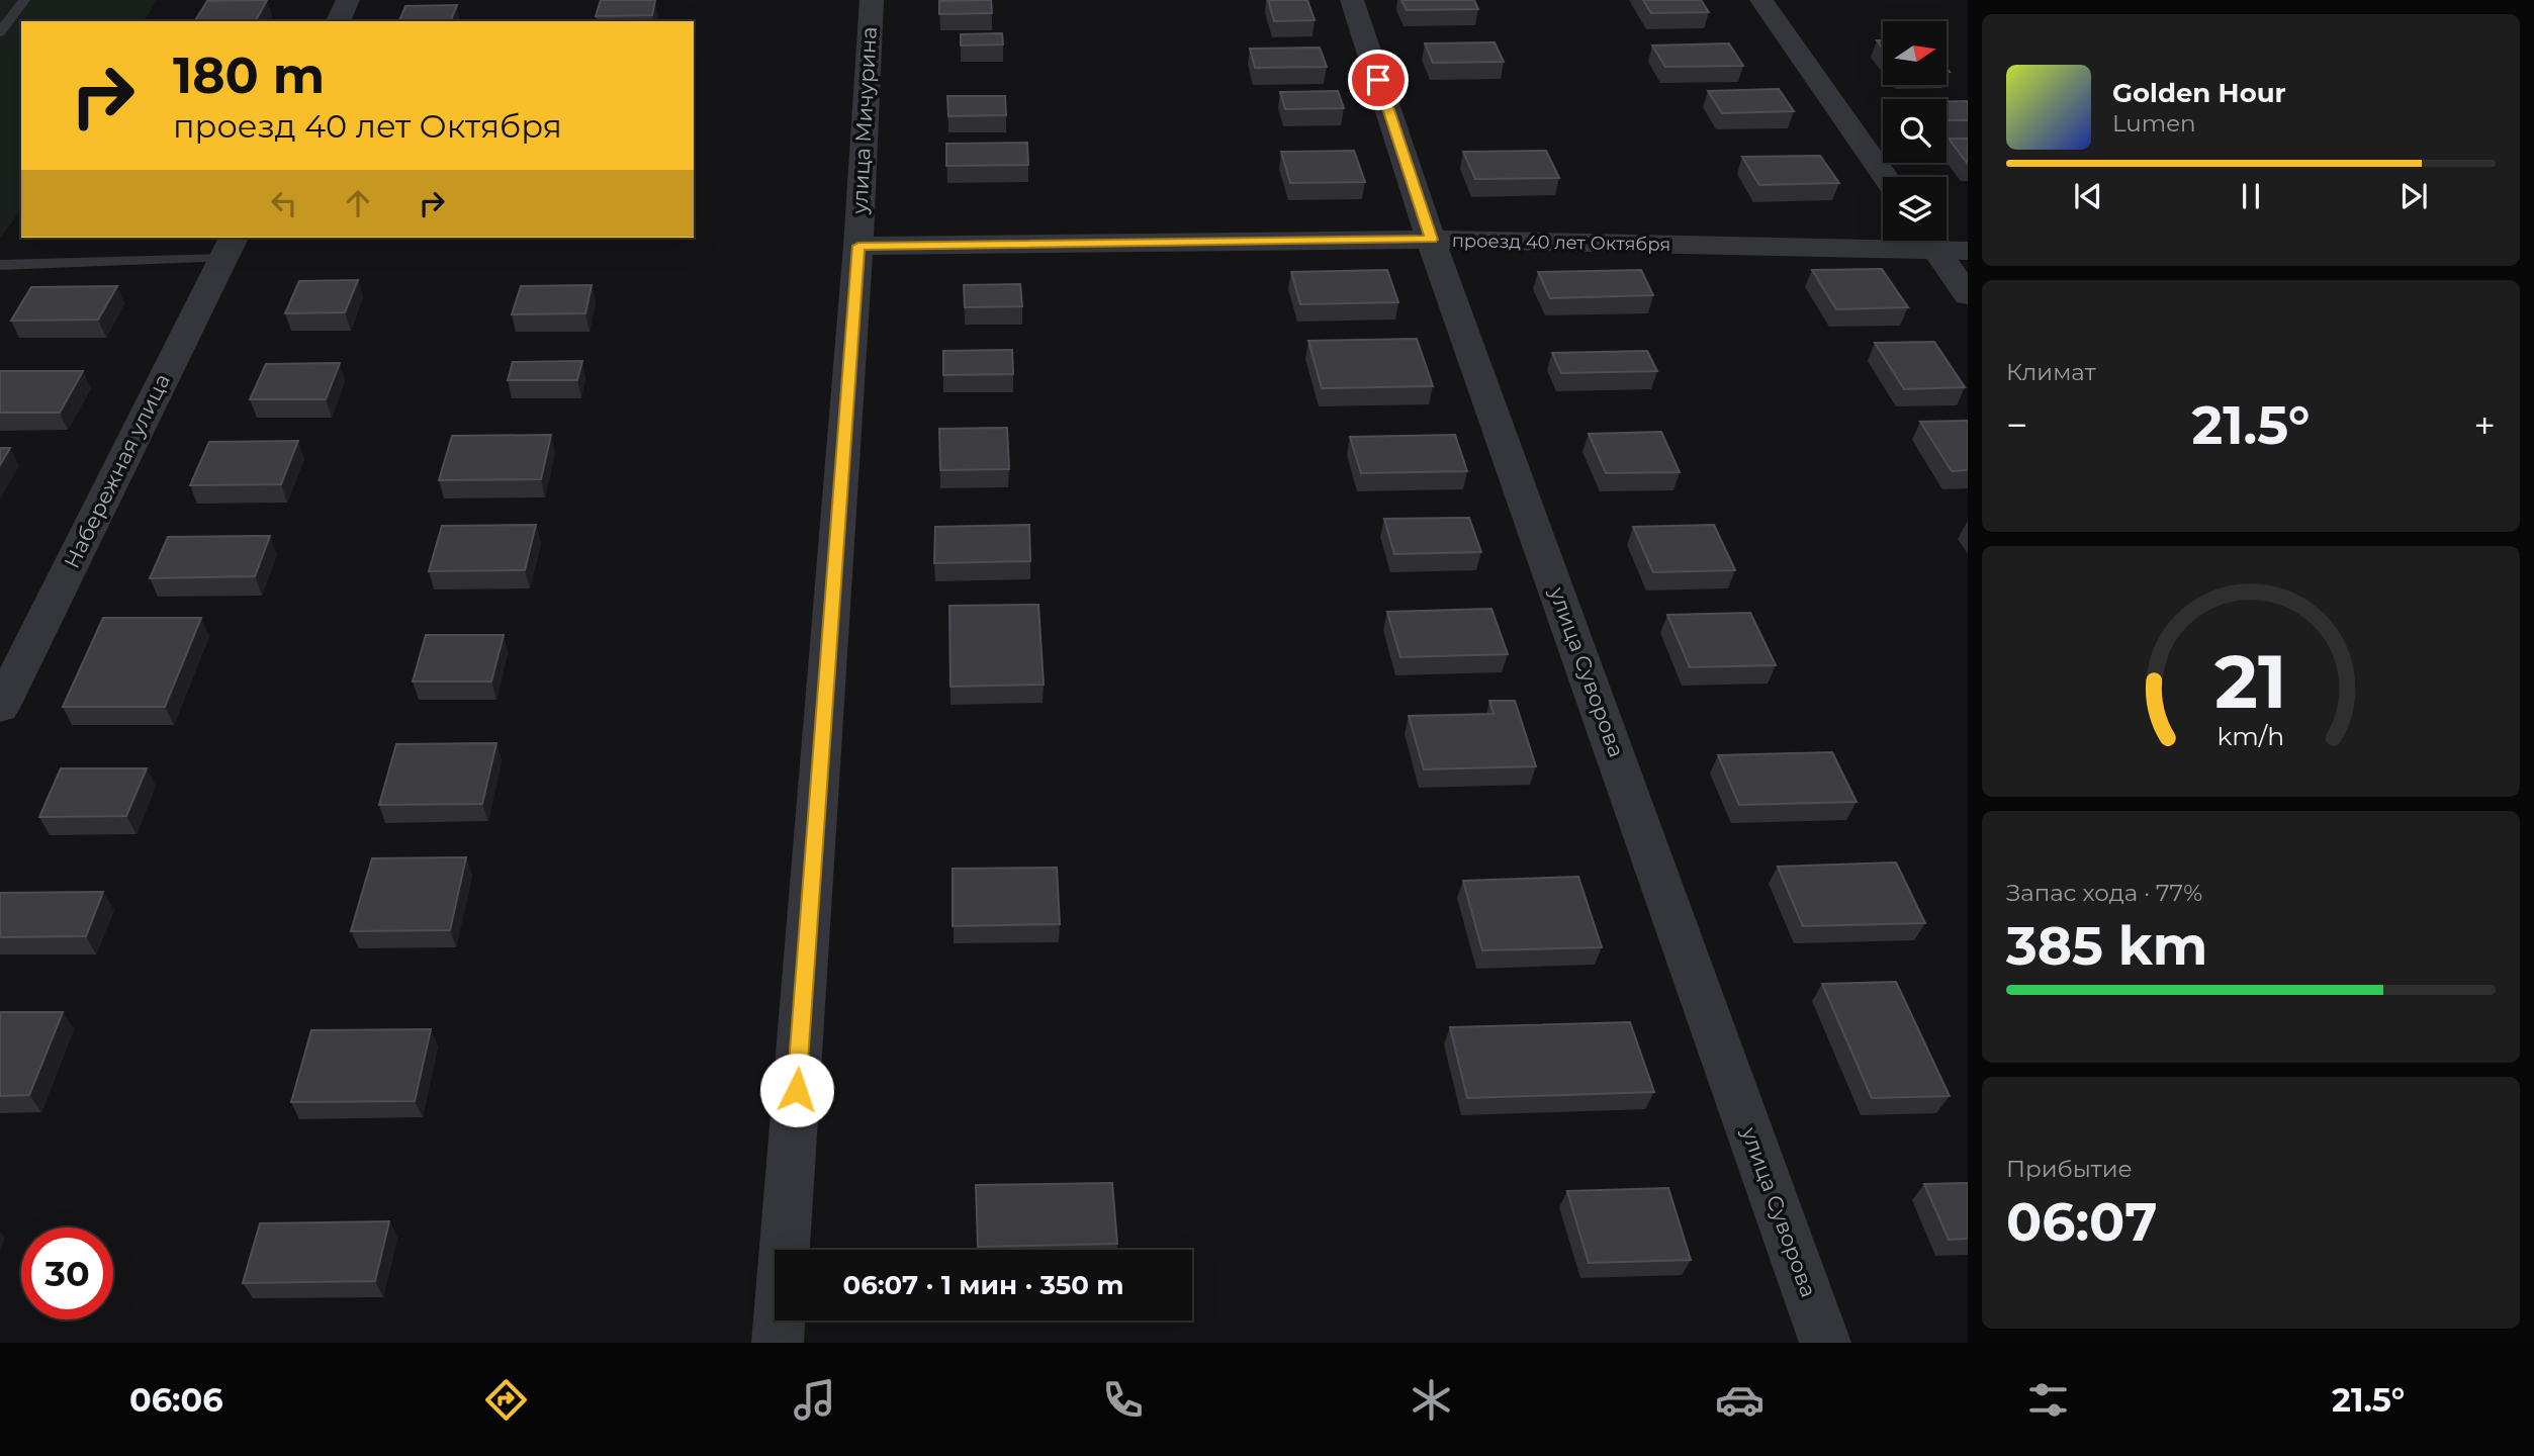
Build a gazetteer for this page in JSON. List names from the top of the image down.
{
  "streets": {
    "street": [
      "улица Мичурина",
      "проезд 40 лет Октября",
      "Набережная улица",
      "улица Суворова"
    ]
  },
  "crossings": [
    ["улица Мичурина", "проезд 40 лет Октября"],
    ["проезд 40 лет Октября", "улица Суворова"]
  ],
  "north": "right",
  "page": {
    "turn": ["180 m", "проезд 40 лет Октября"],
    "song": ["Golden Hour", "Lumen"],
    "tile": [
      "Климат",
      ["Запас хода · 77%", "385 km"],
      ["Прибытие", "06:07"]
    ],
    "heat": ["−", "21.5°", "+"],
    "limit": "30",
    "trip": "06:07 · 1 мин · 350 m",
    "tabs": ["06:06", "21.5°"],
    "gauge": ["21", "km/h"]
  }
}
